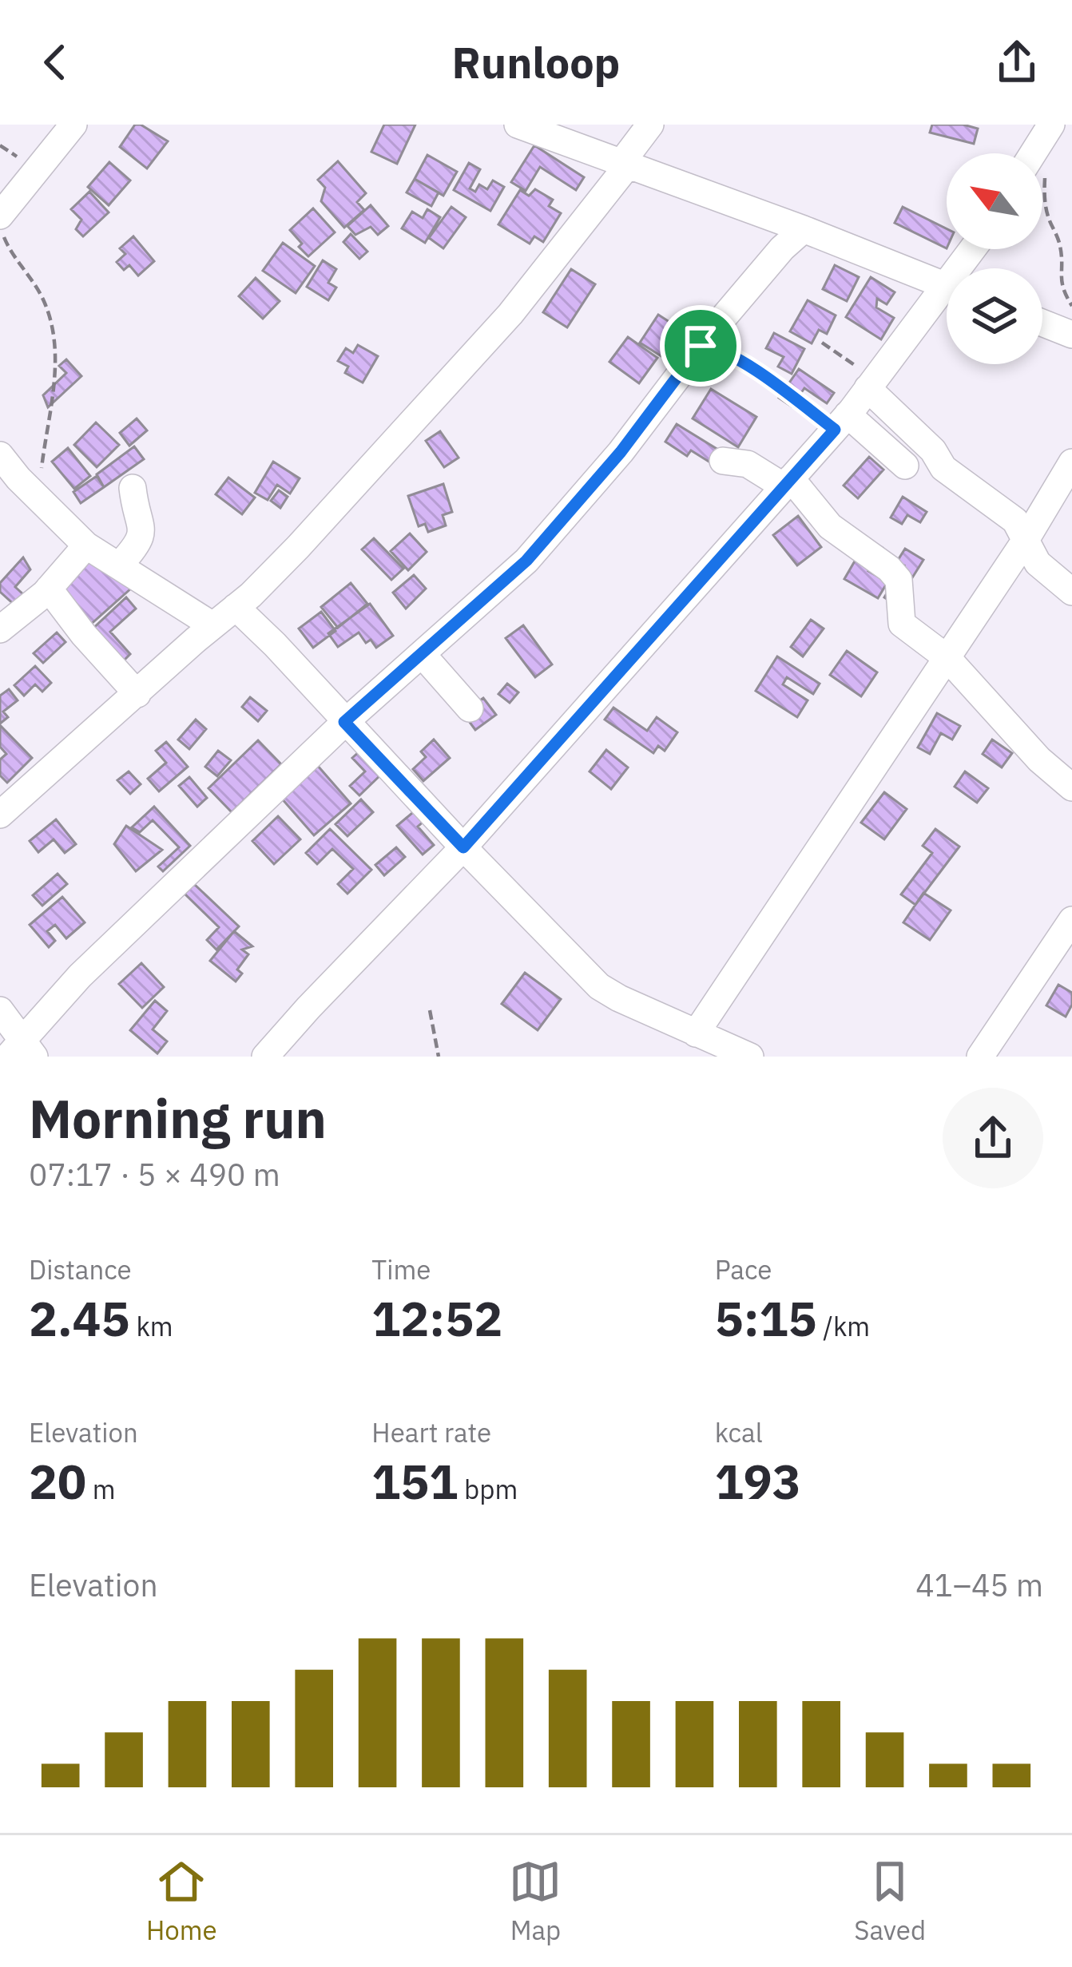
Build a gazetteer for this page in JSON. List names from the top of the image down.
{
  "north": "top left",
  "page": {
    "header": "Runloop",
    "heading": ["Morning run", "07:17 · 5 × 490 m"],
    "stats": [
      ["Distance", "2.45 km"],
      ["Time", "12:52"],
      ["Pace", "5:15 /km"],
      ["Elevation", "20 m"],
      ["Heart rate", "151 bpm"],
      ["kcal", "193"]
    ],
    "chart": ["Elevation", "41–45 m"],
    "tabs": ["Home", "Map", "Saved"]
  }
}
